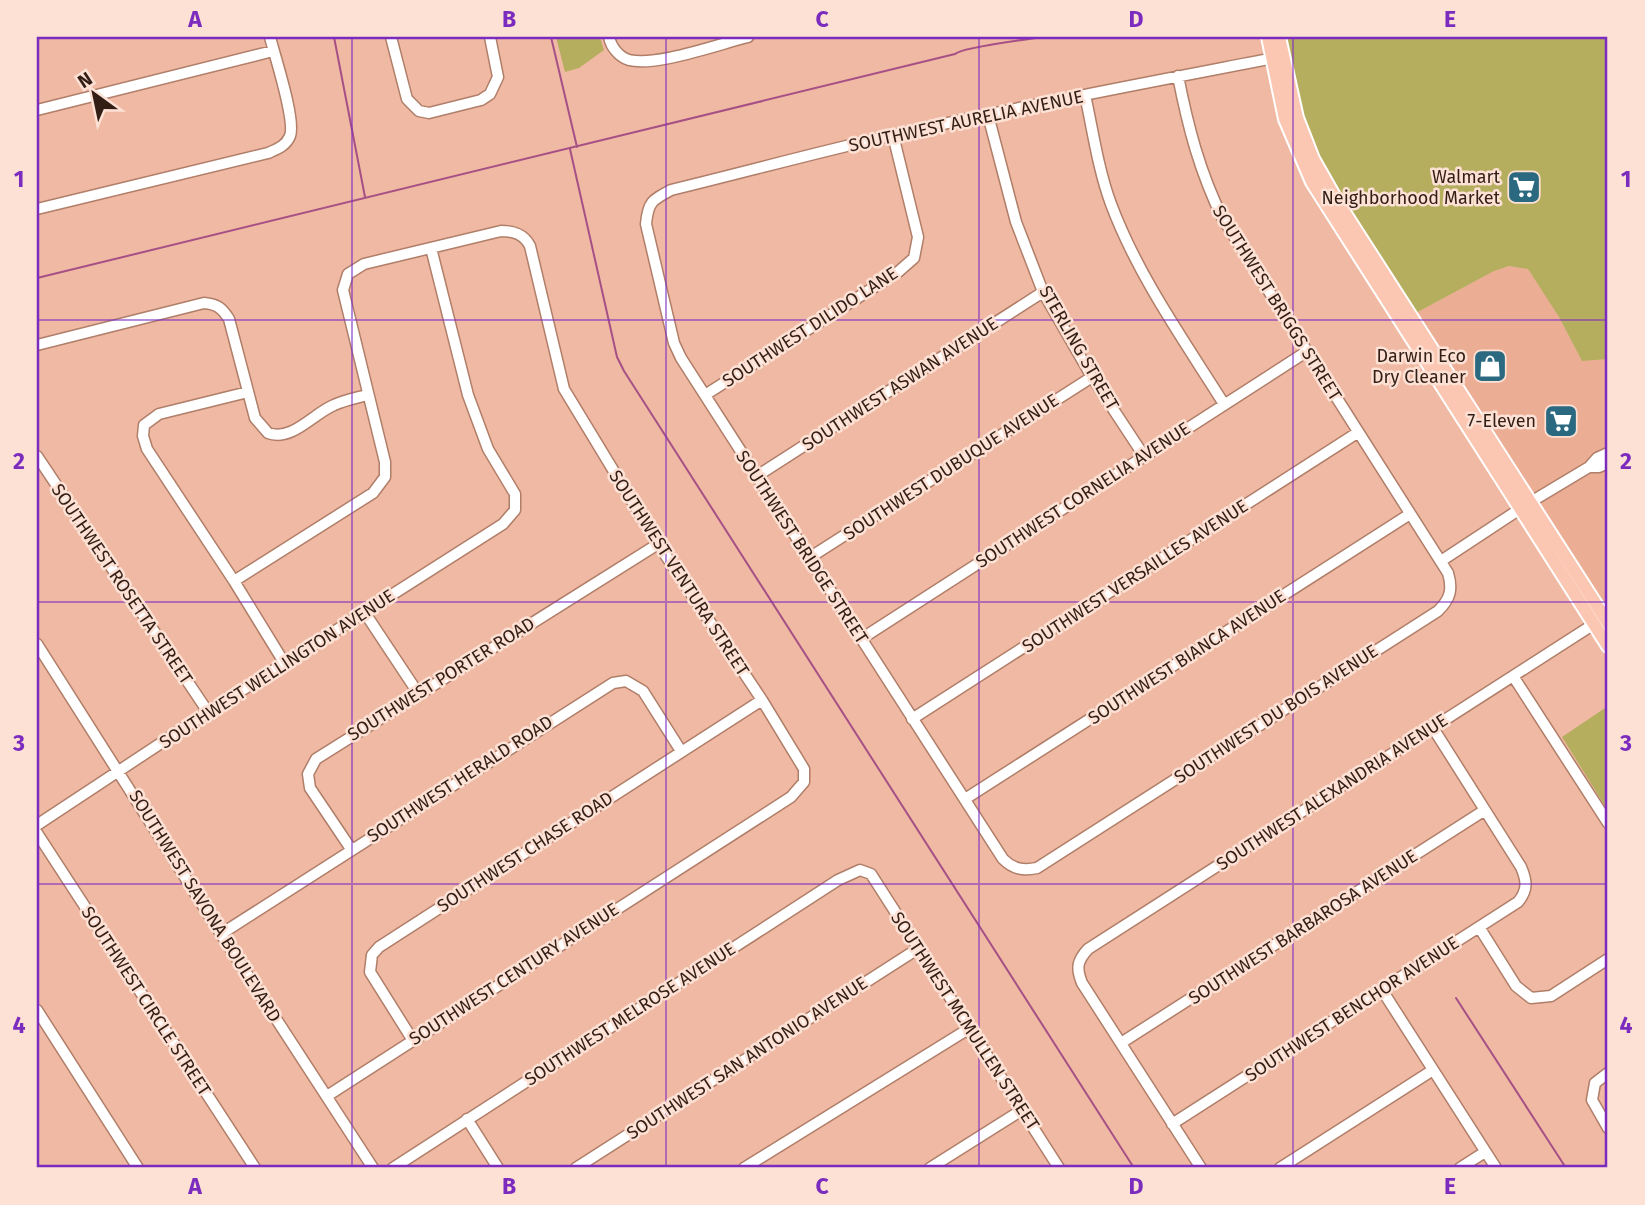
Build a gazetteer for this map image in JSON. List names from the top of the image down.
{
  "streets": {
    "street": [
      "SOUTHWEST AURELIA AVENUE",
      "SOUTHWEST BRIGGS STREET",
      "SOUTHWEST DILIDO LANE",
      "STERLING STREET",
      "SOUTHWEST ASWAN AVENUE",
      "SOUTHWEST DUBUQUE AVENUE",
      "SOUTHWEST CORNELIA AVENUE",
      "SOUTHWEST BRIDGE STREET",
      "SOUTHWEST VENTURA STREET",
      "SOUTHWEST VERSAILLES AVENUE",
      "SOUTHWEST ROSETTA STREET",
      "SOUTHWEST BIANCA AVENUE",
      "SOUTHWEST WELLINGTON AVENUE",
      "SOUTHWEST PORTER ROAD",
      "SOUTHWEST DU BOIS AVENUE",
      "SOUTHWEST HERALD ROAD",
      "SOUTHWEST ALEXANDRIA AVENUE",
      "SOUTHWEST CHASE ROAD",
      "SOUTHWEST SAVONA BOULEVARD",
      "SOUTHWEST BARBAROSA AVENUE",
      "SOUTHWEST CENTURY AVENUE",
      "SOUTHWEST CIRCLE STREET",
      "SOUTHWEST BENCHOR AVENUE",
      "SOUTHWEST MELROSE AVENUE",
      "SOUTHWEST MCMULLEN STREET",
      "SOUTHWEST SAN ANTONIO AVENUE"
    ]
  },
  "crossings": [
    ["SOUTHWEST AURELIA AVENUE", "SOUTHWEST BRIGGS STREET"],
    ["SOUTHWEST AURELIA AVENUE", "SOUTHWEST DILIDO LANE"],
    ["SOUTHWEST AURELIA AVENUE", "STERLING STREET"],
    ["SOUTHWEST AURELIA AVENUE", "SOUTHWEST BRIDGE STREET"],
    ["SOUTHWEST BRIGGS STREET", "SOUTHWEST CORNELIA AVENUE"],
    ["SOUTHWEST BRIGGS STREET", "SOUTHWEST VERSAILLES AVENUE"],
    ["SOUTHWEST BRIGGS STREET", "SOUTHWEST BIANCA AVENUE"],
    ["SOUTHWEST BRIGGS STREET", "SOUTHWEST DU BOIS AVENUE"],
    ["SOUTHWEST DILIDO LANE", "SOUTHWEST BRIDGE STREET"],
    ["STERLING STREET", "SOUTHWEST ASWAN AVENUE"],
    ["STERLING STREET", "SOUTHWEST DUBUQUE AVENUE"],
    ["STERLING STREET", "SOUTHWEST CORNELIA AVENUE"],
    ["SOUTHWEST ASWAN AVENUE", "SOUTHWEST BRIDGE STREET"],
    ["SOUTHWEST DUBUQUE AVENUE", "SOUTHWEST BRIDGE STREET"],
    ["SOUTHWEST CORNELIA AVENUE", "SOUTHWEST BRIDGE STREET"],
    ["SOUTHWEST BRIDGE STREET", "SOUTHWEST VERSAILLES AVENUE"],
    ["SOUTHWEST BRIDGE STREET", "SOUTHWEST BIANCA AVENUE"],
    ["SOUTHWEST BRIDGE STREET", "SOUTHWEST DU BOIS AVENUE"],
    ["SOUTHWEST VENTURA STREET", "SOUTHWEST WELLINGTON AVENUE"],
    ["SOUTHWEST VENTURA STREET", "SOUTHWEST PORTER ROAD"],
    ["SOUTHWEST VENTURA STREET", "SOUTHWEST CHASE ROAD"],
    ["SOUTHWEST VENTURA STREET", "SOUTHWEST CENTURY AVENUE"],
    ["SOUTHWEST ROSETTA STREET", "SOUTHWEST WELLINGTON AVENUE"],
    ["SOUTHWEST BIANCA AVENUE", "SOUTHWEST DU BOIS AVENUE"],
    ["SOUTHWEST WELLINGTON AVENUE", "SOUTHWEST SAVONA BOULEVARD"],
    ["SOUTHWEST PORTER ROAD", "SOUTHWEST HERALD ROAD"],
    ["SOUTHWEST HERALD ROAD", "SOUTHWEST CHASE ROAD"],
    ["SOUTHWEST HERALD ROAD", "SOUTHWEST SAVONA BOULEVARD"],
    ["SOUTHWEST ALEXANDRIA AVENUE", "SOUTHWEST BARBAROSA AVENUE"],
    ["SOUTHWEST CHASE ROAD", "SOUTHWEST CENTURY AVENUE"],
    ["SOUTHWEST SAVONA BOULEVARD", "SOUTHWEST CENTURY AVENUE"],
    ["SOUTHWEST BARBAROSA AVENUE", "SOUTHWEST BENCHOR AVENUE"],
    ["SOUTHWEST MELROSE AVENUE", "SOUTHWEST MCMULLEN STREET"],
    ["SOUTHWEST MCMULLEN STREET", "SOUTHWEST SAN ANTONIO AVENUE"]
  ],
  "places": {
    "supermarket": ["Walmart Neighborhood Market", "7-Eleven"],
    "shop": ["Darwin Eco Dry Cleaner"]
  },
  "north": "top left",
  "grid": {
    "columns": [
      "A",
      "B",
      "C",
      "D",
      "E"
    ],
    "rows": [
      "1",
      "2",
      "3",
      "4"
    ]
  }
}
